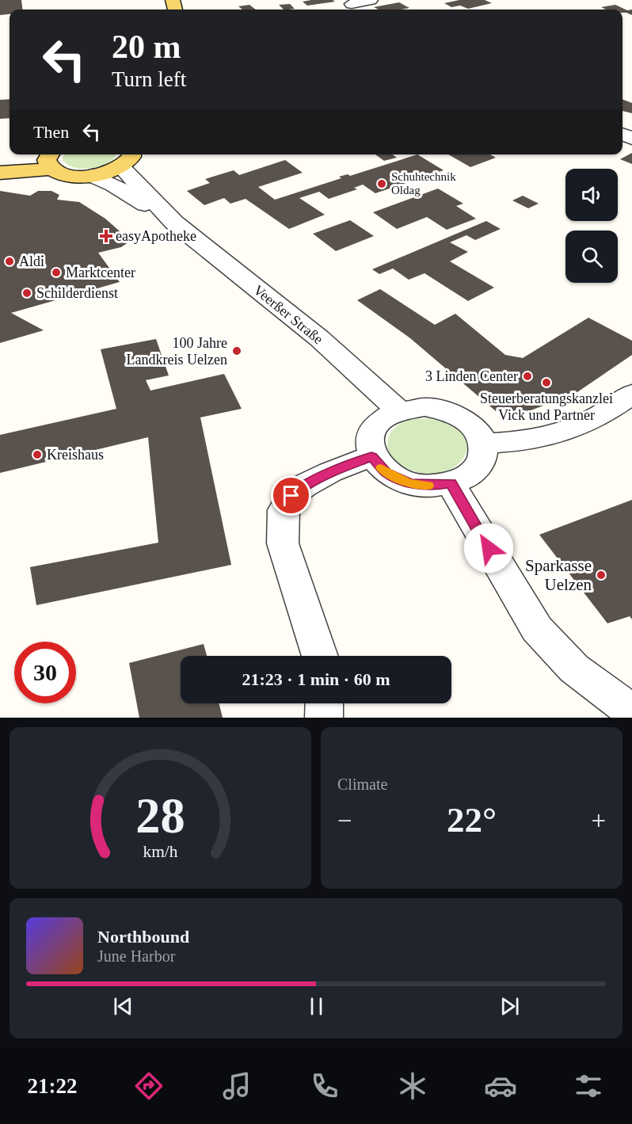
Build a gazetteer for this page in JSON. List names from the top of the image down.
{
  "streets": {
    "street": ["Veerßer Straße"]
  },
  "places": {
    "other": [
      "Schuhtechnik Oldag",
      "Aldi",
      "Marktcenter",
      "Schilderdienst",
      "100 Jahre Landkreis Uelzen",
      "3 Linden Center",
      "Steuerberatungskanzlei Vick und Partner",
      "Kreishaus",
      "Sparkasse Uelzen"
    ],
    "health": ["easyApotheke"]
  },
  "page": {
    "turn": ["20 m", "Turn left"],
    "then": "Then",
    "limit": "30",
    "trip": "21:23 · 1 min · 60 m",
    "tile": "Climate",
    "heat": ["−", "22°", "+"],
    "song": ["Northbound", "June Harbor"],
    "tabs": "21:22",
    "gauge": ["28", "km/h"]
  }
}
